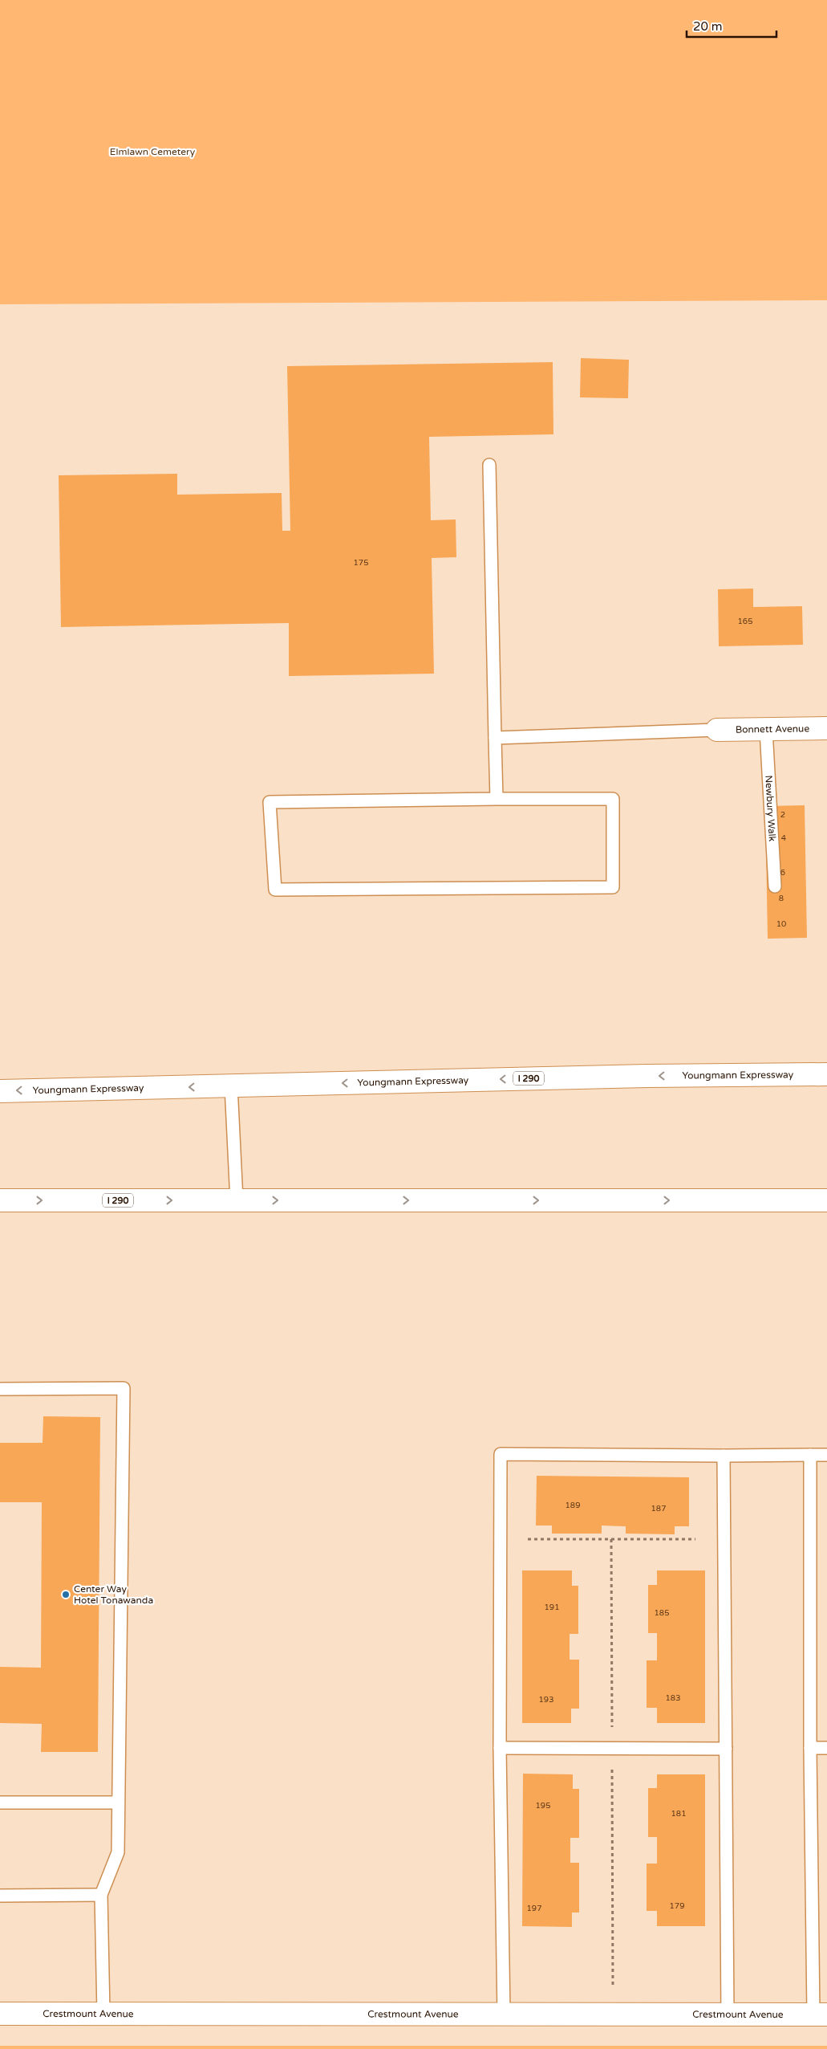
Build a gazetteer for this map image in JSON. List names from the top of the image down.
{
  "streets": {
    "main road": [
      "Bonnett Avenue",
      "Youngmann Expressway",
      "I 290",
      "Crestmount Avenue"
    ],
    "lane": ["Newbury Walk"]
  },
  "crossings": [
    ["Bonnett Avenue", "Newbury Walk"]
  ],
  "parks": ["Elmlawn Cemetery"],
  "places": ["Center Way Hotel Tonawanda"],
  "house_numbers": [
    "175",
    "165",
    "2",
    "4",
    "6",
    "8",
    "10",
    "189",
    "187",
    "191",
    "185",
    "183",
    "193",
    "195",
    "181",
    "179",
    "197"
  ],
  "scale_bar": "20 m"
}
